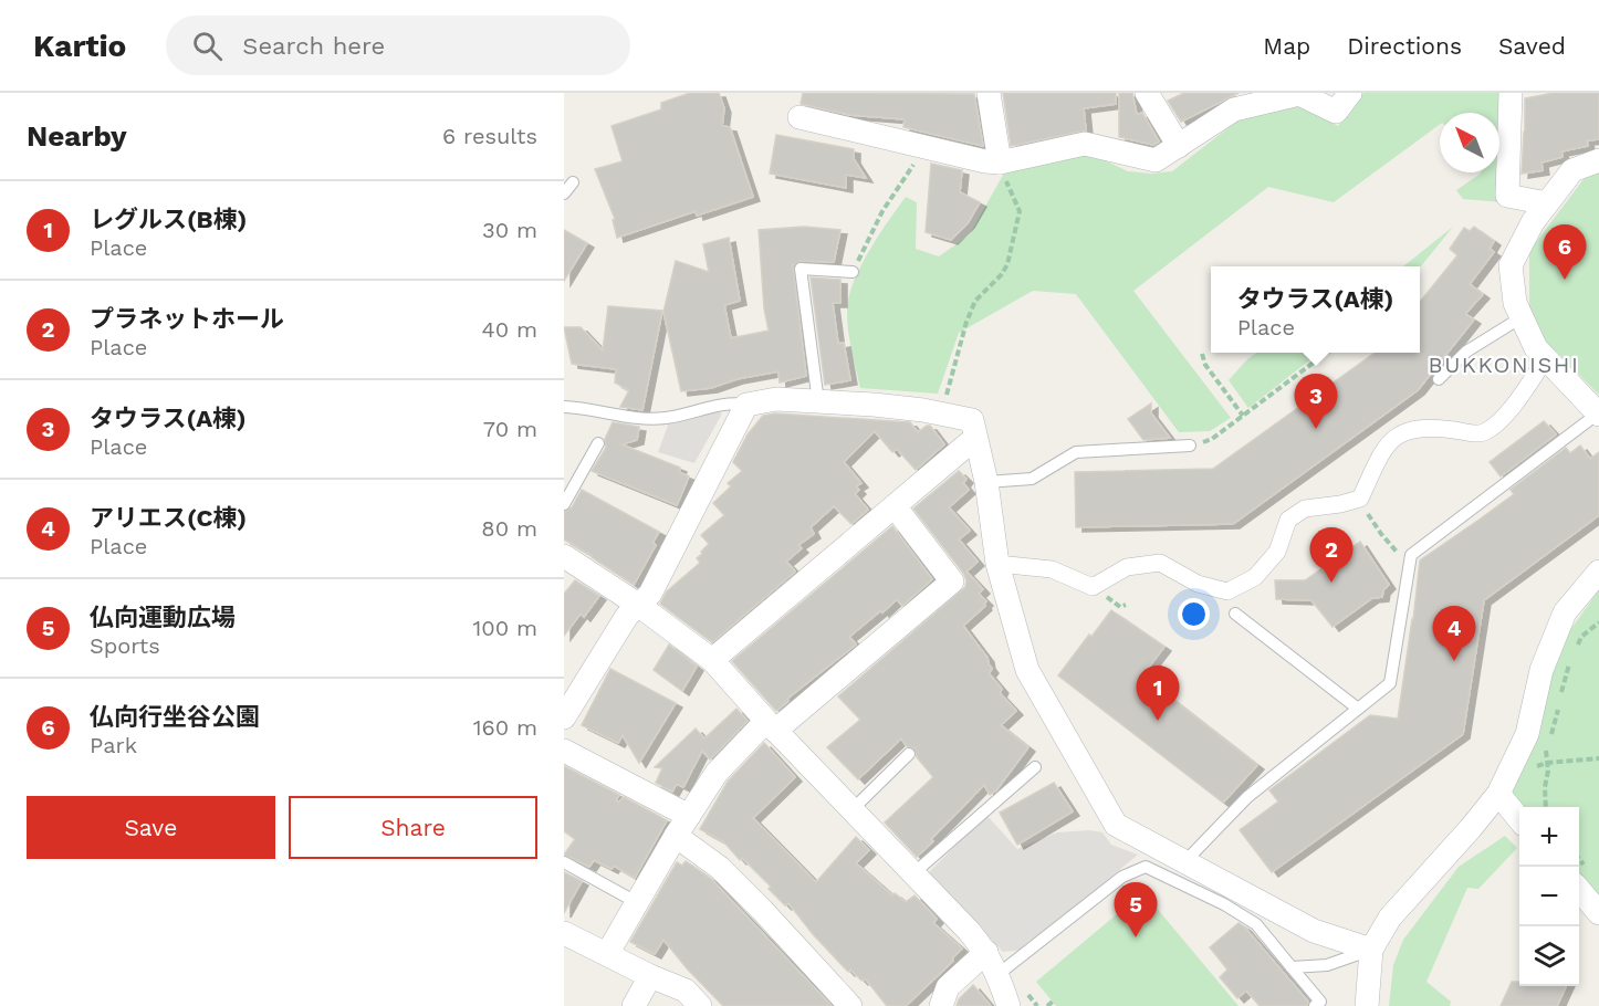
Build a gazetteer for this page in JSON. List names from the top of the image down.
{
  "districts": ["BUKKONISHI"],
  "north": "top left",
  "page": {
    "header": "Kartio",
    "search": "Search here",
    "nav": ["Map", "Directions", "Saved"],
    "heading": ["Nearby", "6 results"],
    "list": [
      {
        "mark": "1",
        "name": "レグルス(B棟)",
        "note": "Place",
        "value": "30 m"
      },
      {
        "mark": "2",
        "name": "プラネットホール",
        "note": "Place",
        "value": "40 m"
      },
      {
        "mark": "3",
        "name": "タウラス(A棟)",
        "note": "Place",
        "value": "70 m"
      },
      {
        "mark": "4",
        "name": "アリエス(C棟)",
        "note": "Place",
        "value": "80 m"
      },
      {
        "mark": "5",
        "name": "仏向運動広場",
        "note": "Sports",
        "value": "100 m"
      },
      {
        "mark": "6",
        "name": "仏向行坐谷公園",
        "note": "Park",
        "value": "160 m"
      }
    ],
    "pins": [
      "6",
      "3",
      "2",
      "4",
      "1",
      "5"
    ],
    "popup": ["タウラス(A棟)", "Place"],
    "buttons": ["Save", "Share"],
    "map_buttons": ["+", "−"]
  }
}
